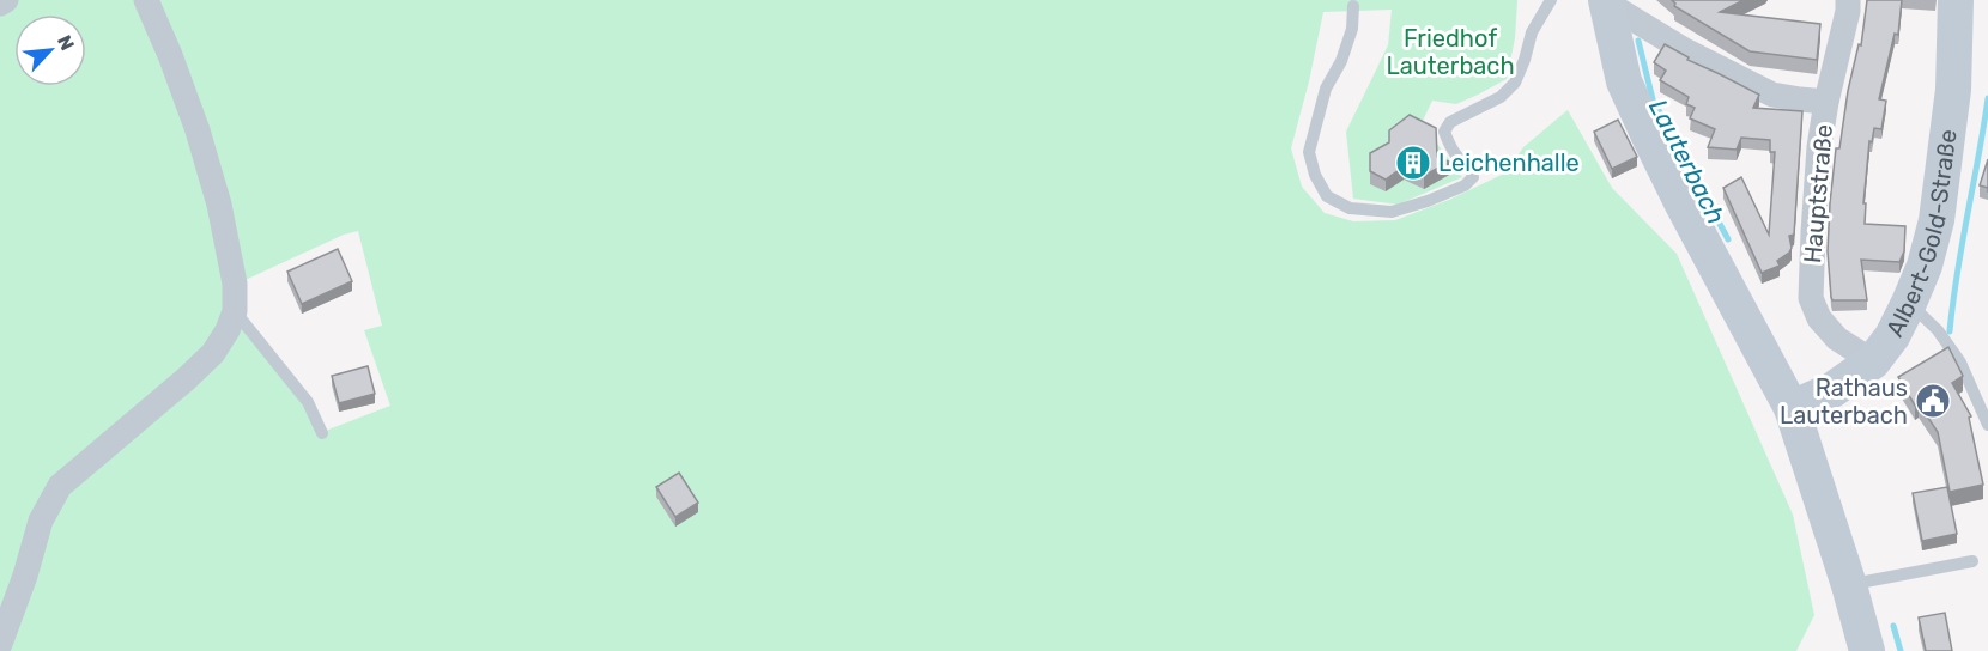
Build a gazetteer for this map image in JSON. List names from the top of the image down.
{
  "streets": {
    "main road": ["Albert-Gold-Straße"],
    "street": ["Hauptstraße"]
  },
  "crossings": [
    ["Hauptstraße", "Albert-Gold-Straße"]
  ],
  "water": ["Lauterbach"],
  "parks": ["Friedhof Lauterbach"],
  "places": {
    "building": ["Leichenhalle"],
    "public building": ["Rathaus Lauterbach"]
  },
  "north": "top right"
}
